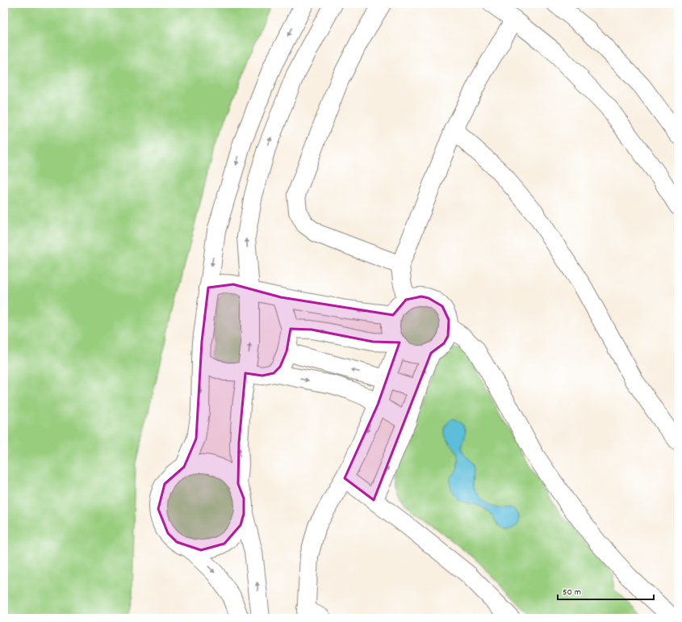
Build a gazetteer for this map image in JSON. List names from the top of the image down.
{
  "scale_bar": "50 m"
}
